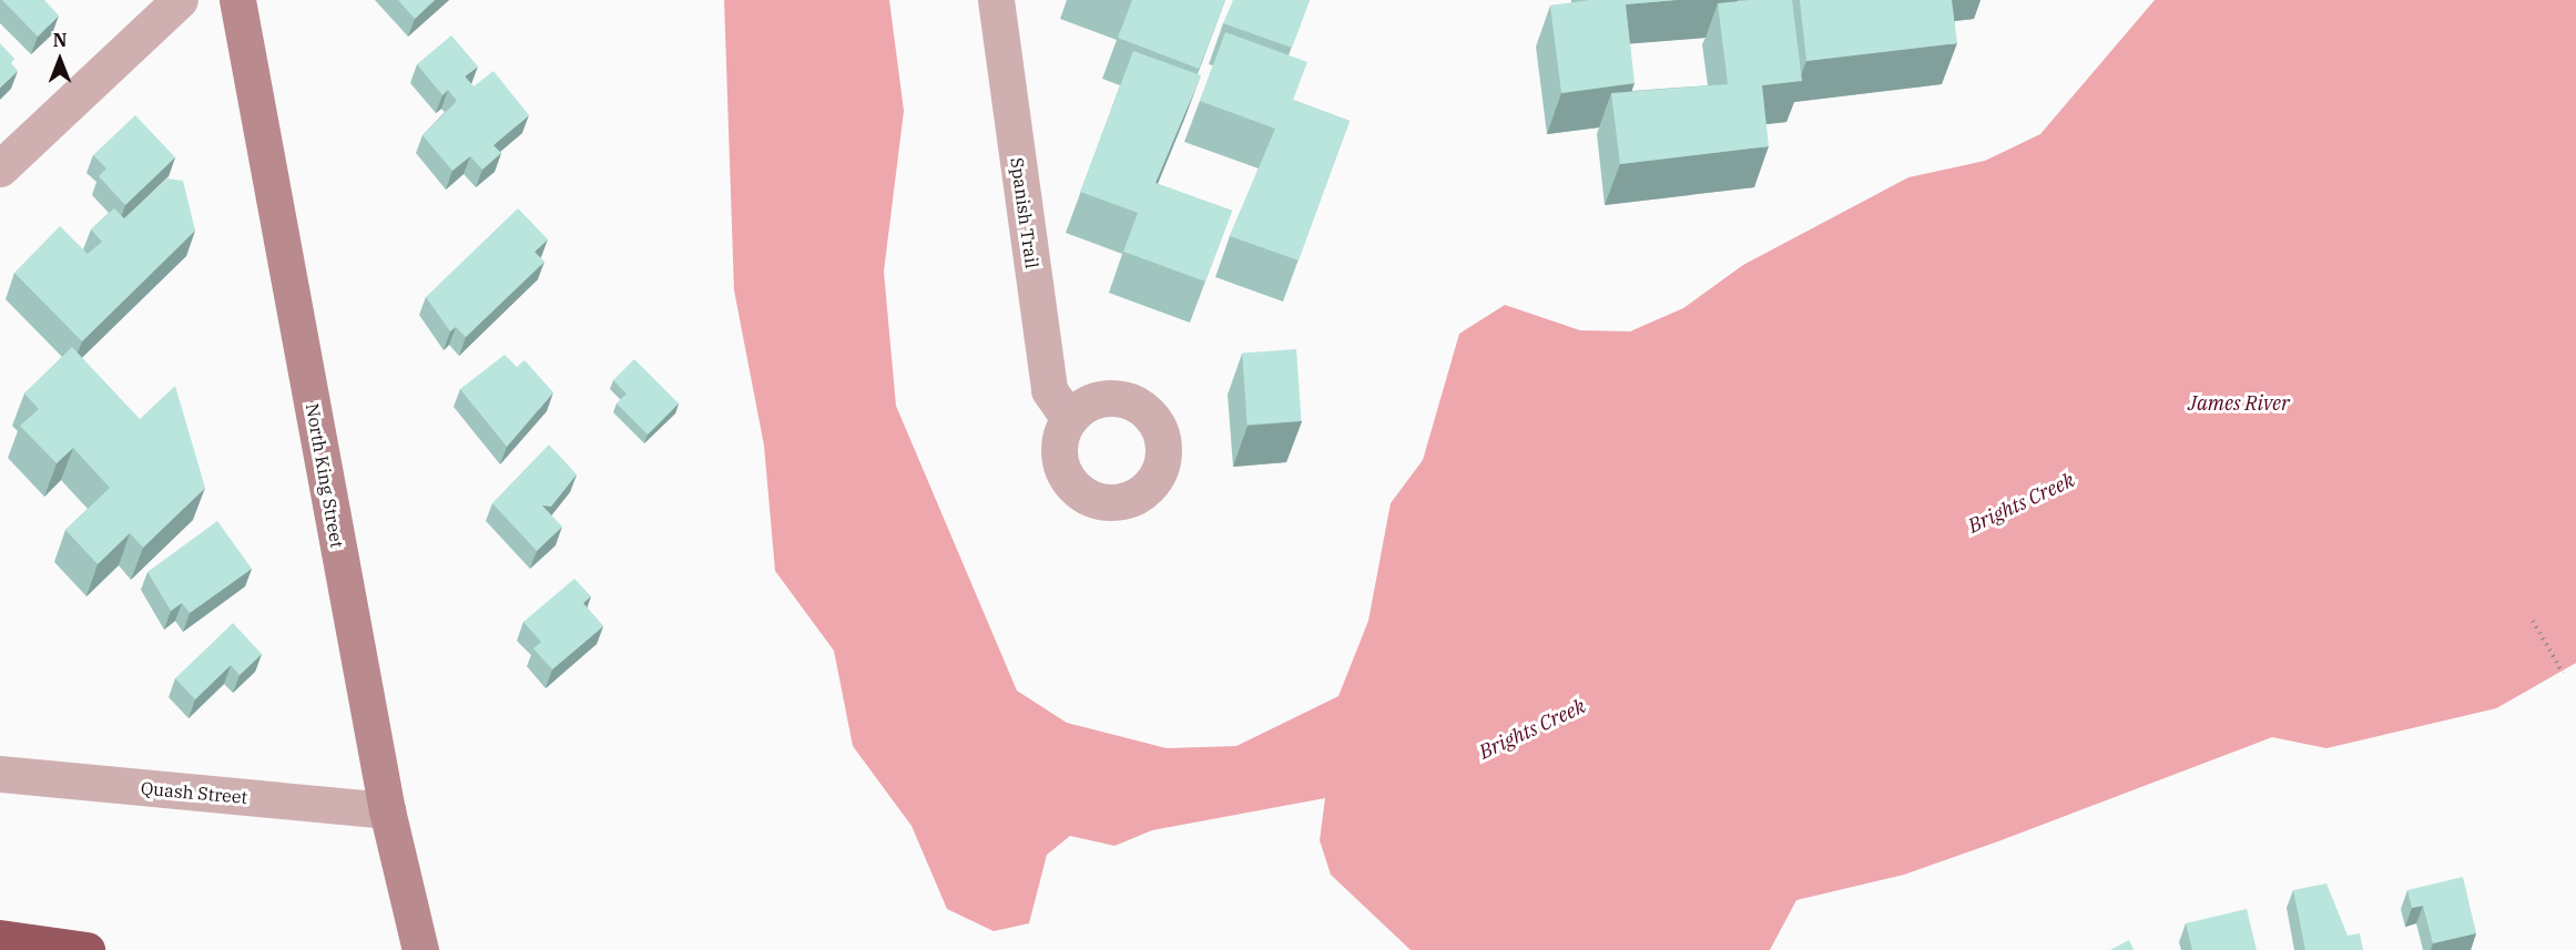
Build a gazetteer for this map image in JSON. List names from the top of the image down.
{
  "streets": {
    "main road": ["North King Street"],
    "street": ["Spanish Trail", "Quash Street"]
  },
  "crossings": [
    ["North King Street", "Quash Street"]
  ],
  "water": ["James River", "Brights Creek"],
  "north": "top"
}
